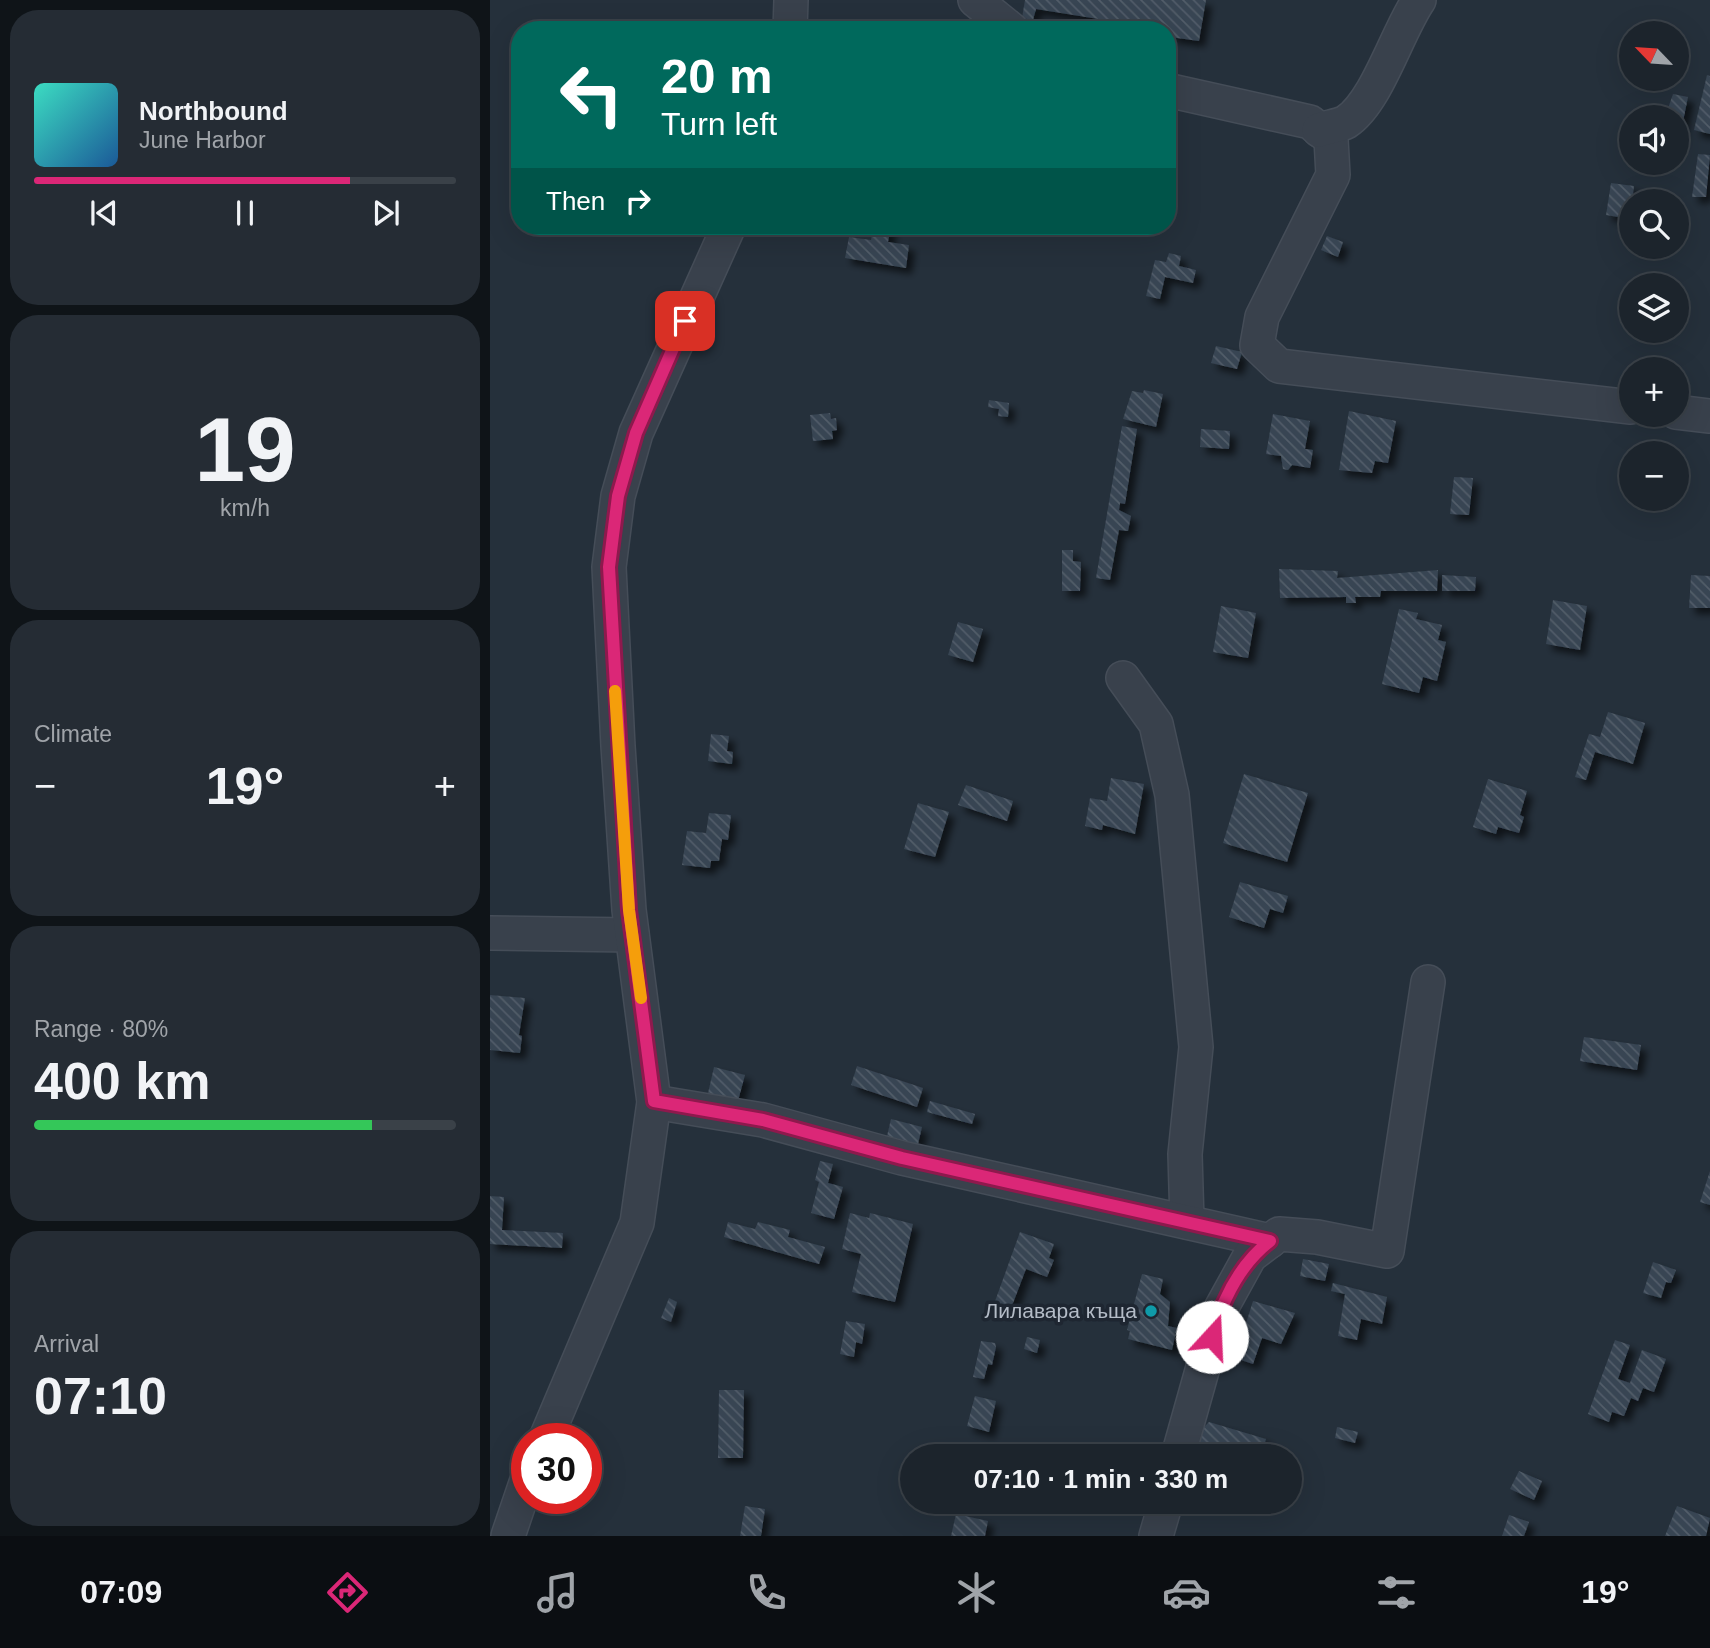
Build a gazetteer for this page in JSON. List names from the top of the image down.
{
  "places": ["Лилавара къща"],
  "north": "top left",
  "page": {
    "map_buttons": ["+", "−"],
    "turn": ["20 m", "Turn left"],
    "song": ["Northbound", "June Harbor"],
    "then": "Then",
    "tile": [
      ["19", "km/h"],
      "Climate",
      ["Range · 80%", "400 km"],
      ["Arrival", "07:10"]
    ],
    "heat": ["−", "19°", "+"],
    "limit": "30",
    "trip": "07:10 · 1 min · 330 m",
    "tabs": ["07:09", "19°"]
  }
}
